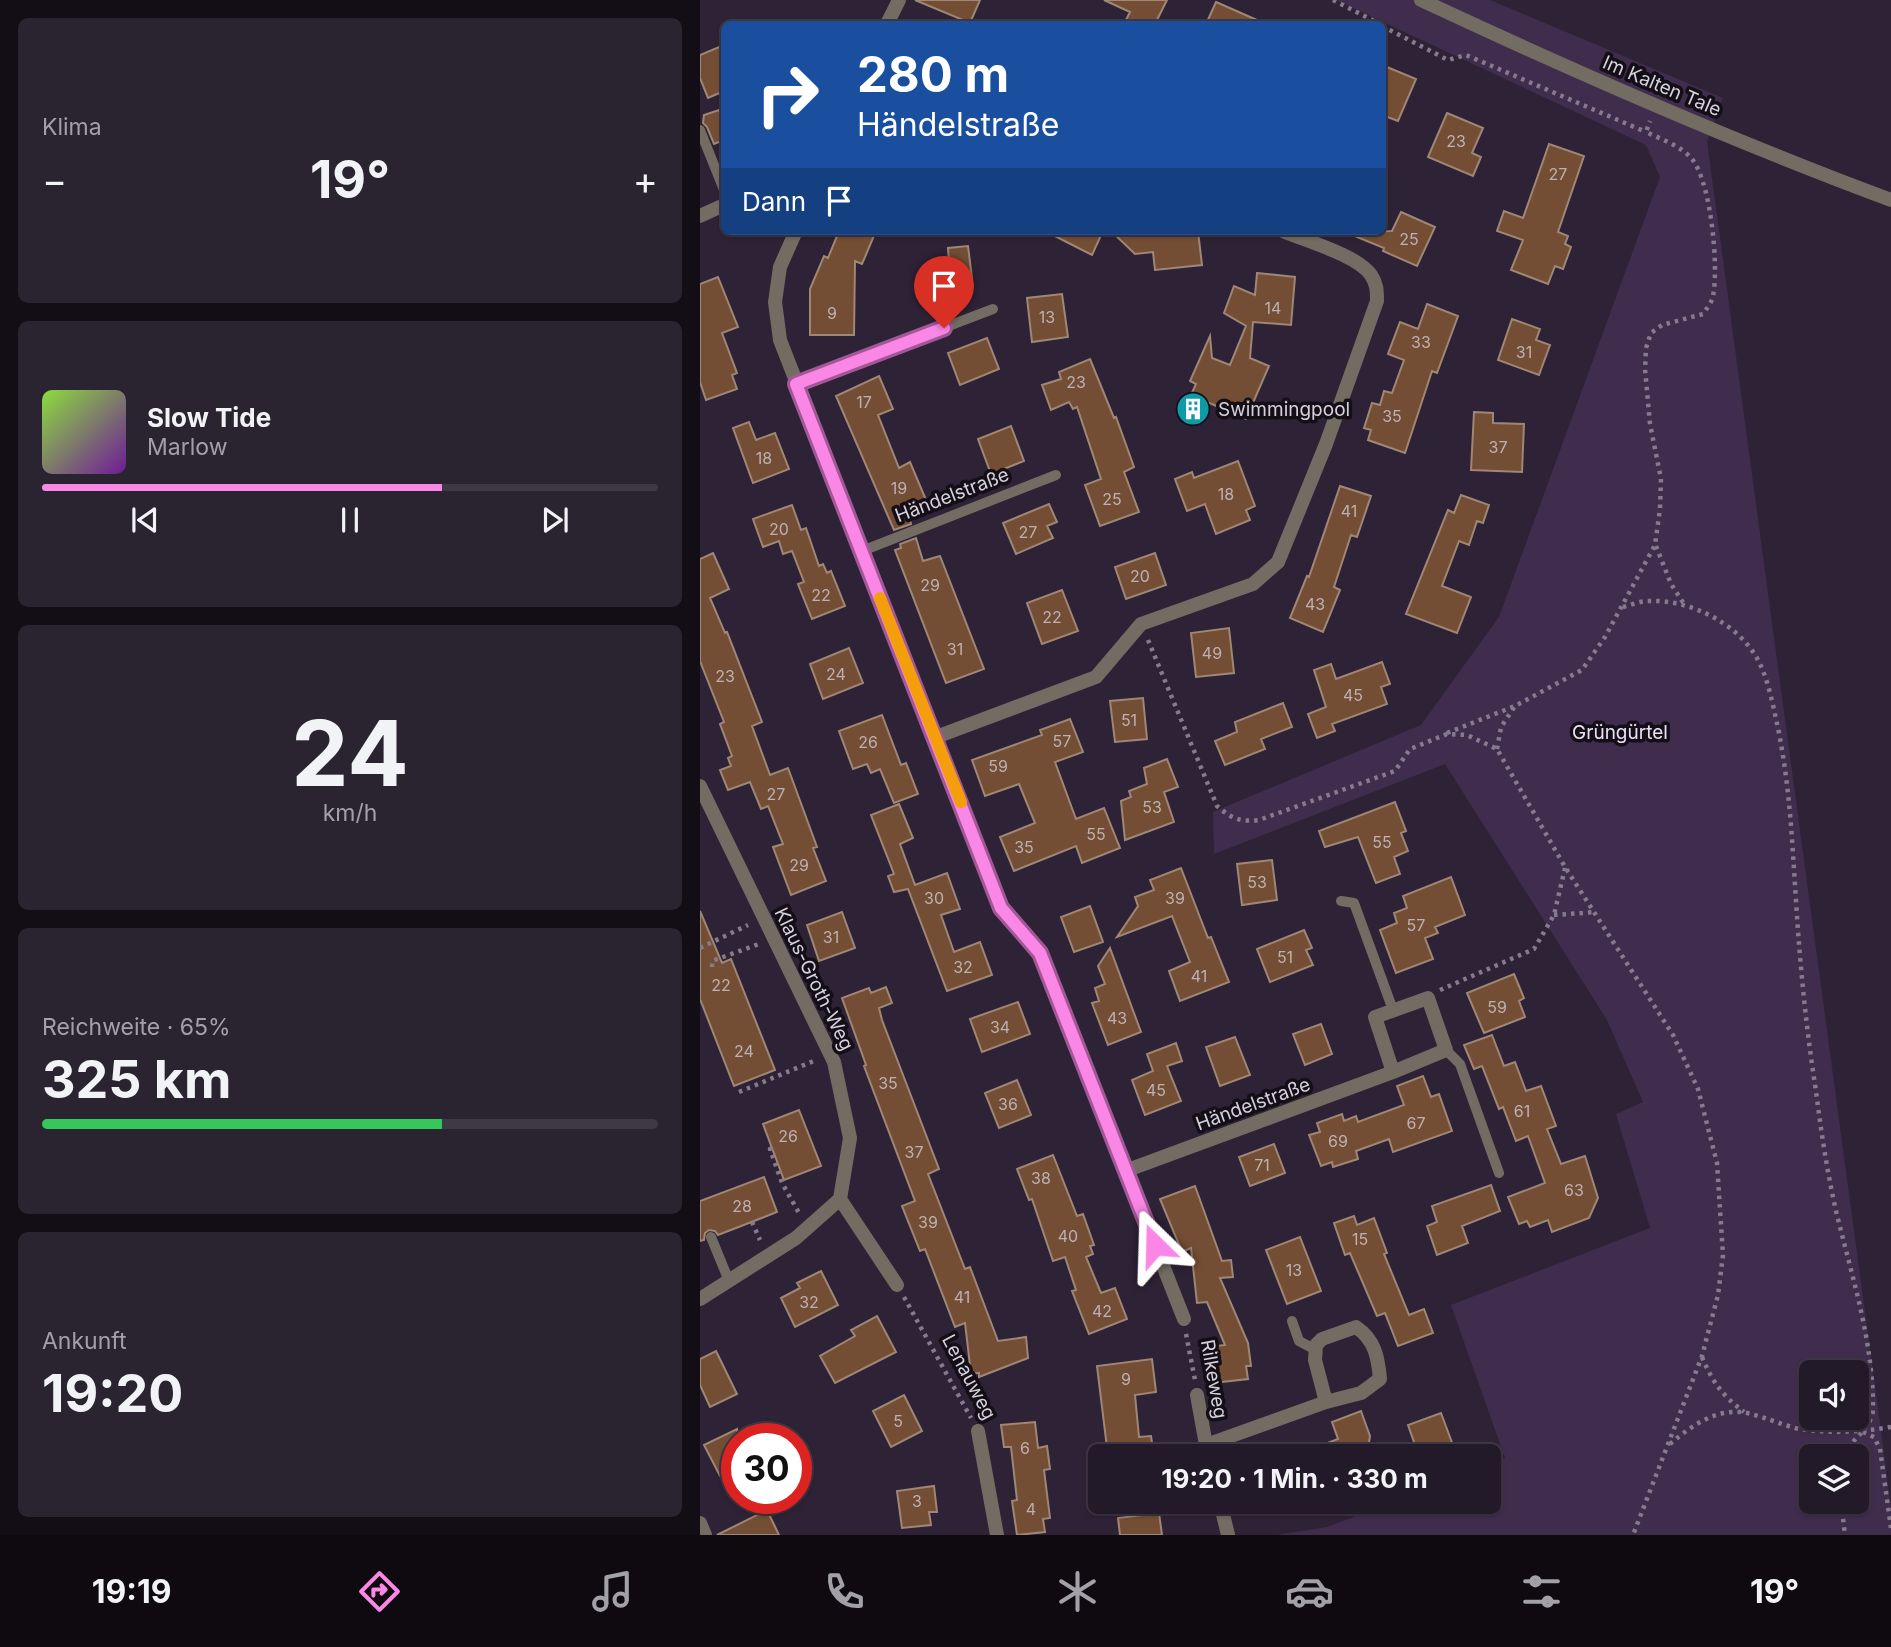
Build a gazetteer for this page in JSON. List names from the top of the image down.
{
  "streets": {
    "street": [
      "Im Kalten Tale",
      "Händelstraße",
      "Klaus-Groth-Weg",
      "Lenauweg",
      "Rilkeweg"
    ]
  },
  "parks": ["Grüngürtel"],
  "places": {
    "building": ["Swimmingpool"]
  },
  "house_numbers": [
    "23",
    "27",
    "25",
    "14",
    "9",
    "13",
    "33",
    "31",
    "23",
    "17",
    "35",
    "37",
    "18",
    "19",
    "18",
    "25",
    "41",
    "20",
    "27",
    "20",
    "29",
    "22",
    "43",
    "22",
    "31",
    "49",
    "24",
    "23",
    "45",
    "51",
    "57",
    "26",
    "59",
    "27",
    "53",
    "55",
    "55",
    "35",
    "29",
    "53",
    "30",
    "39",
    "57",
    "31",
    "51",
    "32",
    "41",
    "22",
    "59",
    "43",
    "34",
    "24",
    "35",
    "45",
    "36",
    "61",
    "67",
    "26",
    "69",
    "37",
    "71",
    "38",
    "63",
    "28",
    "39",
    "40",
    "15",
    "13",
    "41",
    "32",
    "42",
    "9",
    "5",
    "6",
    "3",
    "4"
  ],
  "page": {
    "tile": [
      "Klima",
      ["24", "km/h"],
      ["Reichweite · 65%", "325 km"],
      ["Ankunft", "19:20"]
    ],
    "turn": ["280 m", "Händelstraße"],
    "heat": ["−", "19°", "+"],
    "then": "Dann",
    "song": ["Slow Tide", "Marlow"],
    "limit": "30",
    "trip": "19:20 · 1 Min. · 330 m",
    "tabs": ["19:19", "19°"]
  }
}
